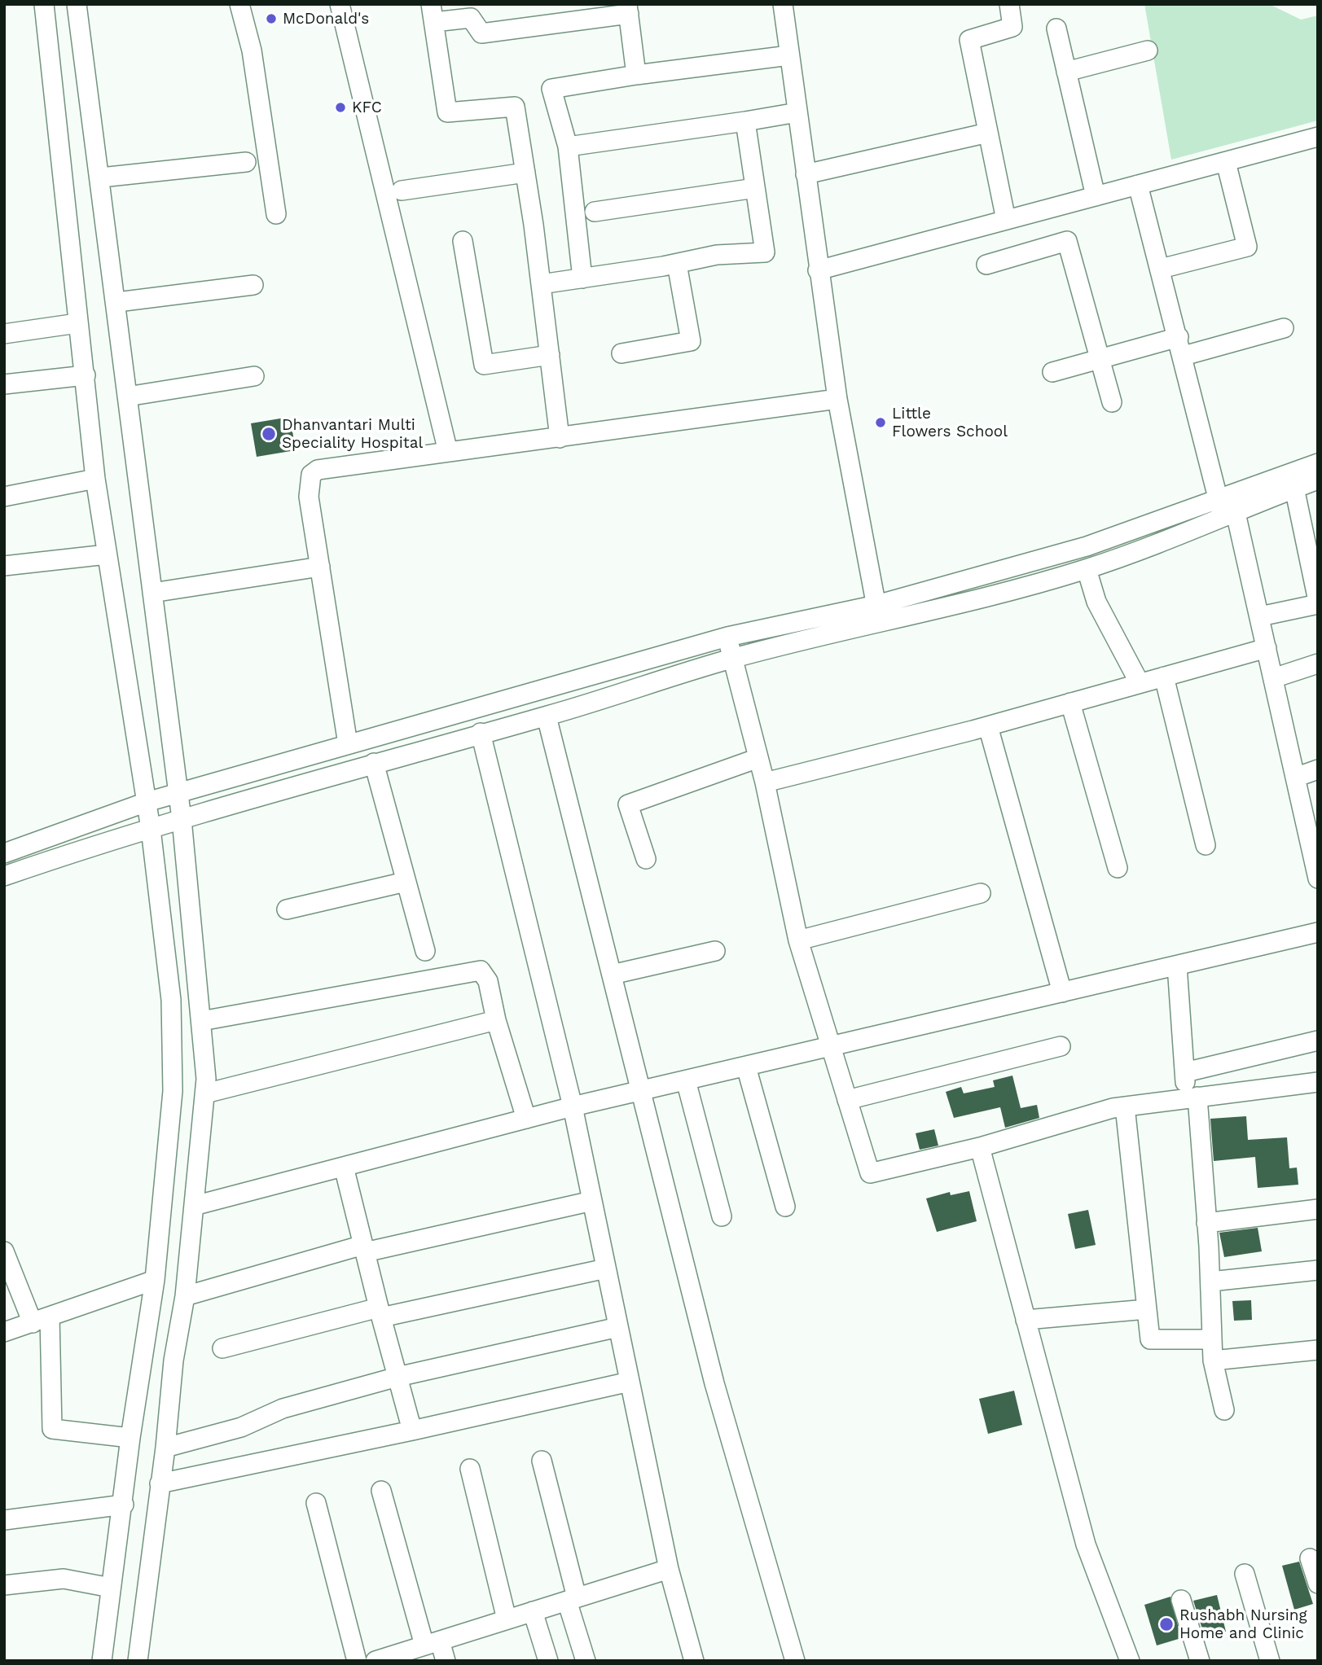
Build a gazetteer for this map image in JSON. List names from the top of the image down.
{
  "places": [
    "McDonald's",
    "KFC",
    "Little Flowers School",
    "Dhanvantari Multi Speciality Hospital",
    "Rushabh Nursing Home and Clinic"
  ]
}
